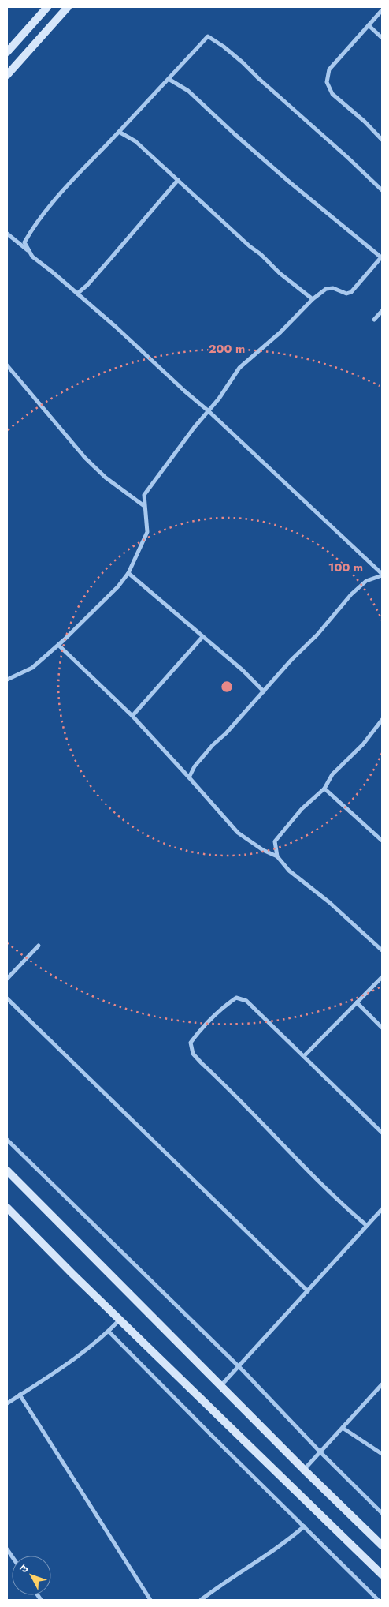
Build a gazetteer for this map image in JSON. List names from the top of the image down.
{
  "north": "top left",
  "rings": ["200 m", "100 m"]
}
